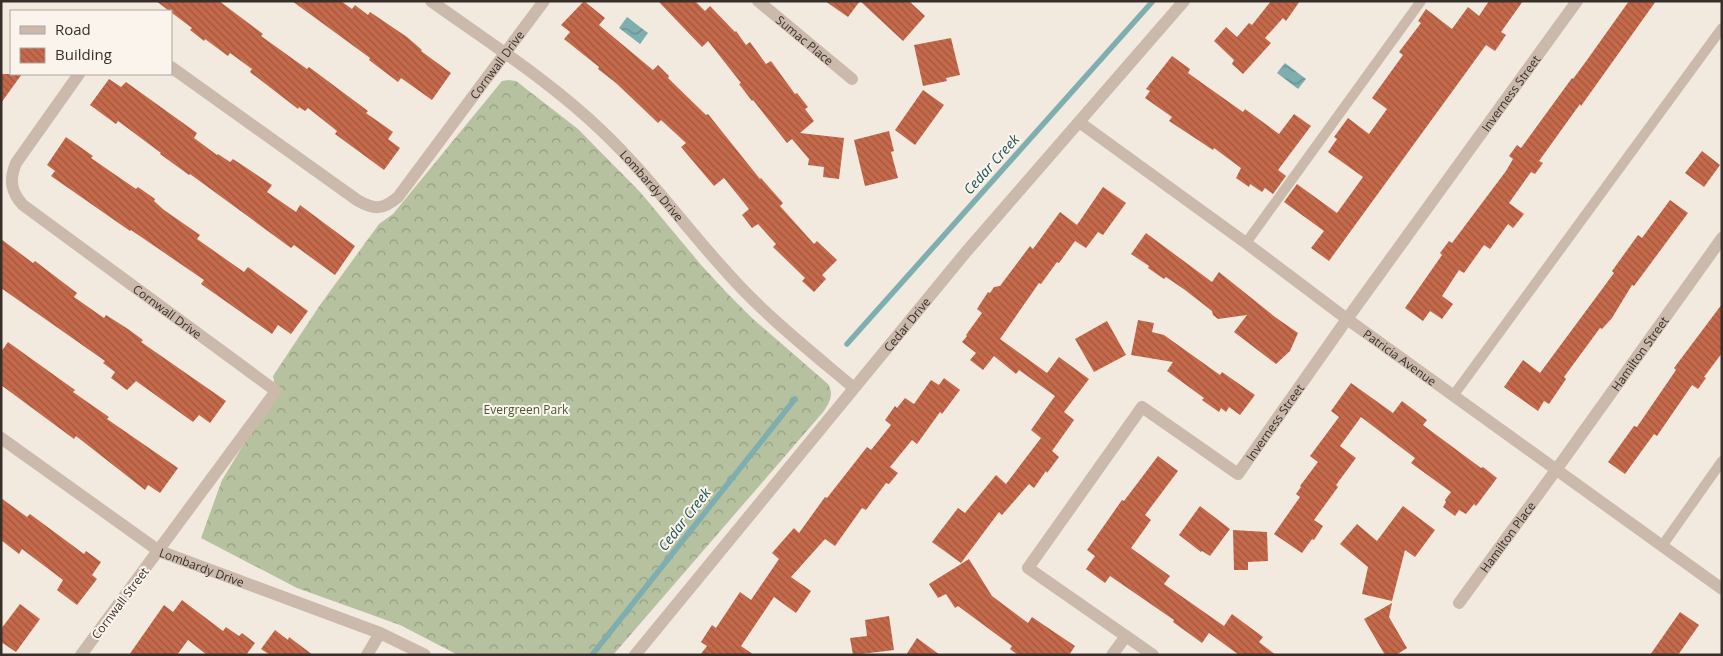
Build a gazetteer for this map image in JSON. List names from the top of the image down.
{
  "streets": {
    "street": [
      "Sumac Place",
      "Cornwall Drive",
      "Inverness Street",
      "Lombardy Drive",
      "Cedar Drive",
      "Hamilton Street",
      "Patricia Avenue",
      "Hamilton Place",
      "Cornwall Street"
    ]
  },
  "crossings": [
    ["Cornwall Drive", "Lombardy Drive"],
    ["Cornwall Drive", "Cornwall Street"],
    ["Inverness Street", "Patricia Avenue"],
    ["Lombardy Drive", "Cedar Drive"],
    ["Lombardy Drive", "Cornwall Street"],
    ["Cedar Drive", "Patricia Avenue"],
    ["Hamilton Street", "Patricia Avenue"],
    ["Hamilton Street", "Hamilton Place"],
    ["Patricia Avenue", "Hamilton Place"]
  ],
  "water": ["Cedar Creek"],
  "parks": ["Evergreen Park"],
  "legend": ["Road", "Building"]
}
